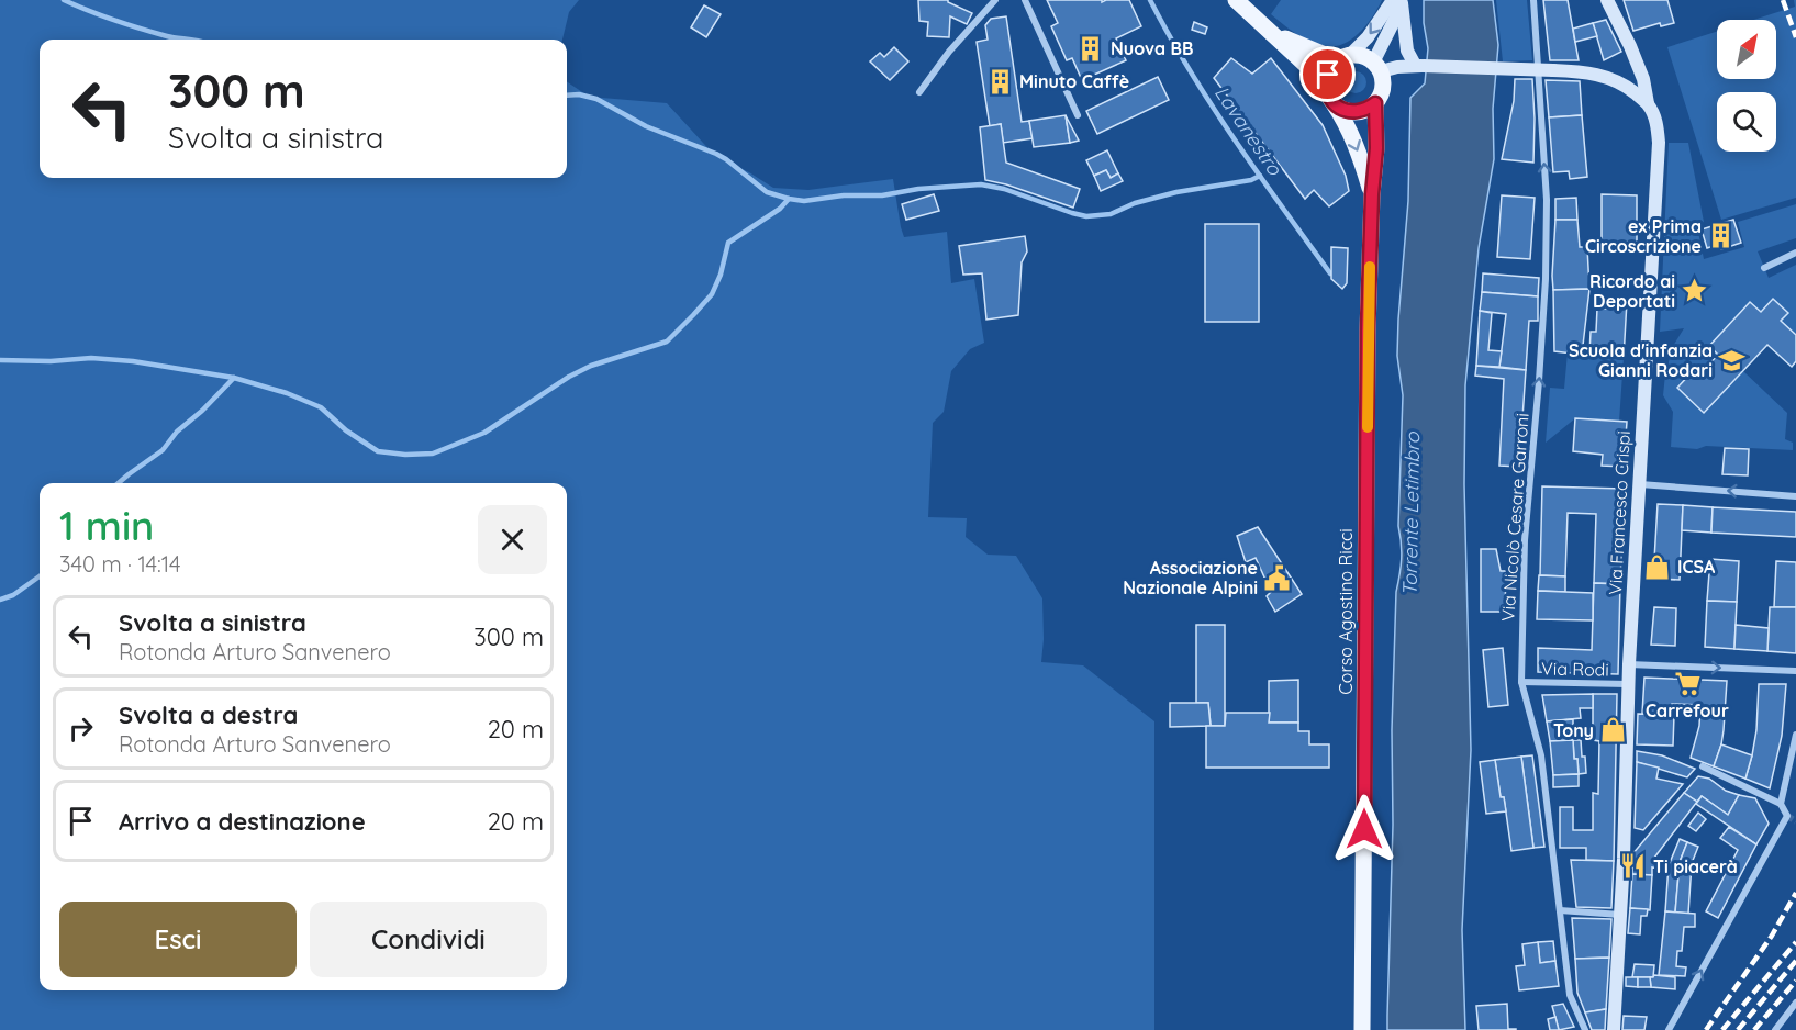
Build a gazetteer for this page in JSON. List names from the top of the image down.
{
  "streets": {
    "main road": ["Corso Agostino Ricci"],
    "street": ["Via Francesco Crispi", "Via Nicolò Cesare Garroni", "Via Rodi"]
  },
  "crossings": [
    ["Via Francesco Crispi", "Via Rodi"],
    ["Via Nicolò Cesare Garroni", "Via Rodi"]
  ],
  "one_way": ["Via Nicolò Cesare Garroni"],
  "water": ["Lavanestro", "Torrente Letimbro"],
  "places": {
    "building": ["Nuova BB", "Minuto Caffè", "ex Prima Circoscrizione"],
    "place": ["Ricordo ai Deportati"],
    "school or university": ["Scuola d'infanzia Gianni Rodari"],
    "shop": ["ICSA", "Tony"],
    "public building": ["Associazione Nazionale Alpini"],
    "supermarket": ["Carrefour"],
    "restaurant": ["Ti piacerà"]
  },
  "north": "top right",
  "page": {
    "turn": ["300 m", "Svolta a sinistra"],
    "heading": ["1 min", "340 m · 14:14"],
    "list": [
      {
        "name": "Svolta a sinistra",
        "note": "Rotonda Arturo Sanvenero",
        "value": "300 m"
      },
      {
        "name": "Svolta a destra",
        "note": "Rotonda Arturo Sanvenero",
        "value": "20 m"
      },
      {
        "name": "Arrivo a destinazione",
        "value": "20 m"
      }
    ],
    "buttons": ["Esci", "Condividi"]
  }
}
